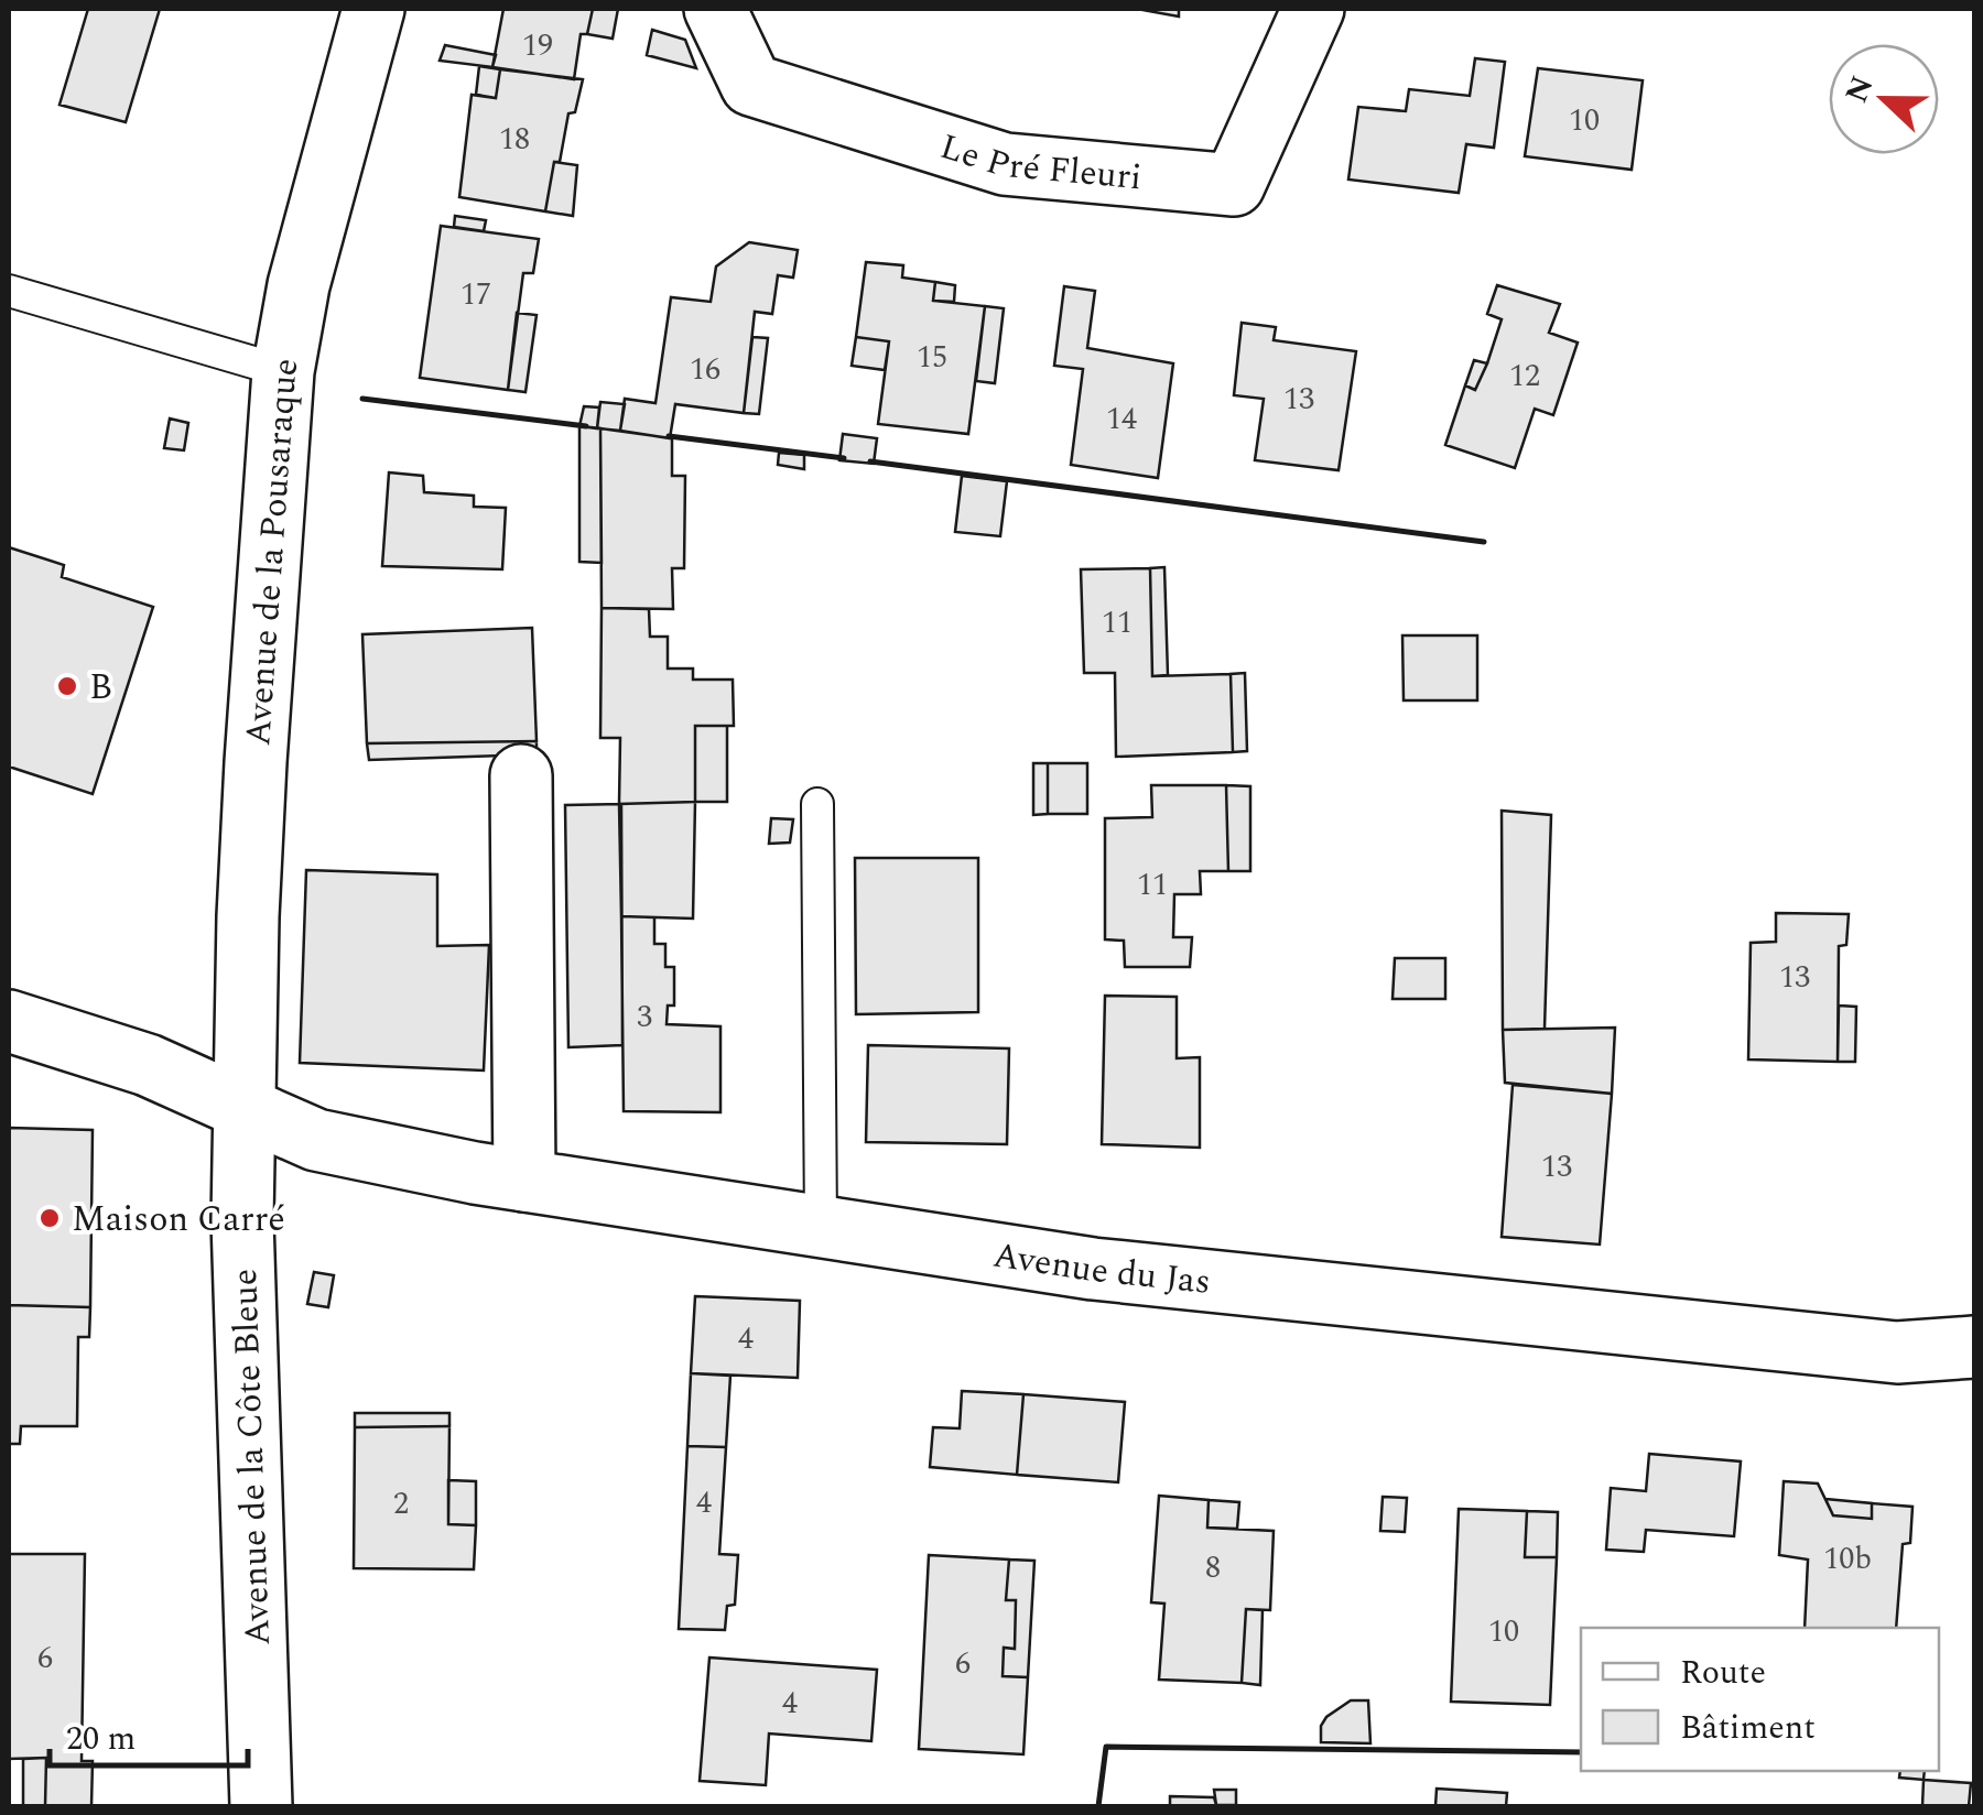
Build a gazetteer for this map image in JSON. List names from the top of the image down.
{
  "streets": {
    "street": [
      "Le Pré Fleuri",
      "Avenue de la Pousaraque",
      "Avenue du Jas",
      "Avenue de la Côte Bleue"
    ]
  },
  "crossings": [
    ["Avenue de la Pousaraque", "Avenue du Jas"],
    ["Avenue de la Pousaraque", "Avenue de la Côte Bleue"],
    ["Avenue du Jas", "Avenue de la Côte Bleue"]
  ],
  "places": ["B", "Maison Carré"],
  "house_numbers": [
    "19",
    "10",
    "18",
    "17",
    "15",
    "16",
    "12",
    "13",
    "14",
    "11",
    "11",
    "13",
    "3",
    "13",
    "4",
    "4",
    "2",
    "10b",
    "8",
    "10",
    "6",
    "6",
    "4"
  ],
  "legend": ["Route", "Bâtiment"],
  "scale_bar": "20 m",
  "north": "left"
}
